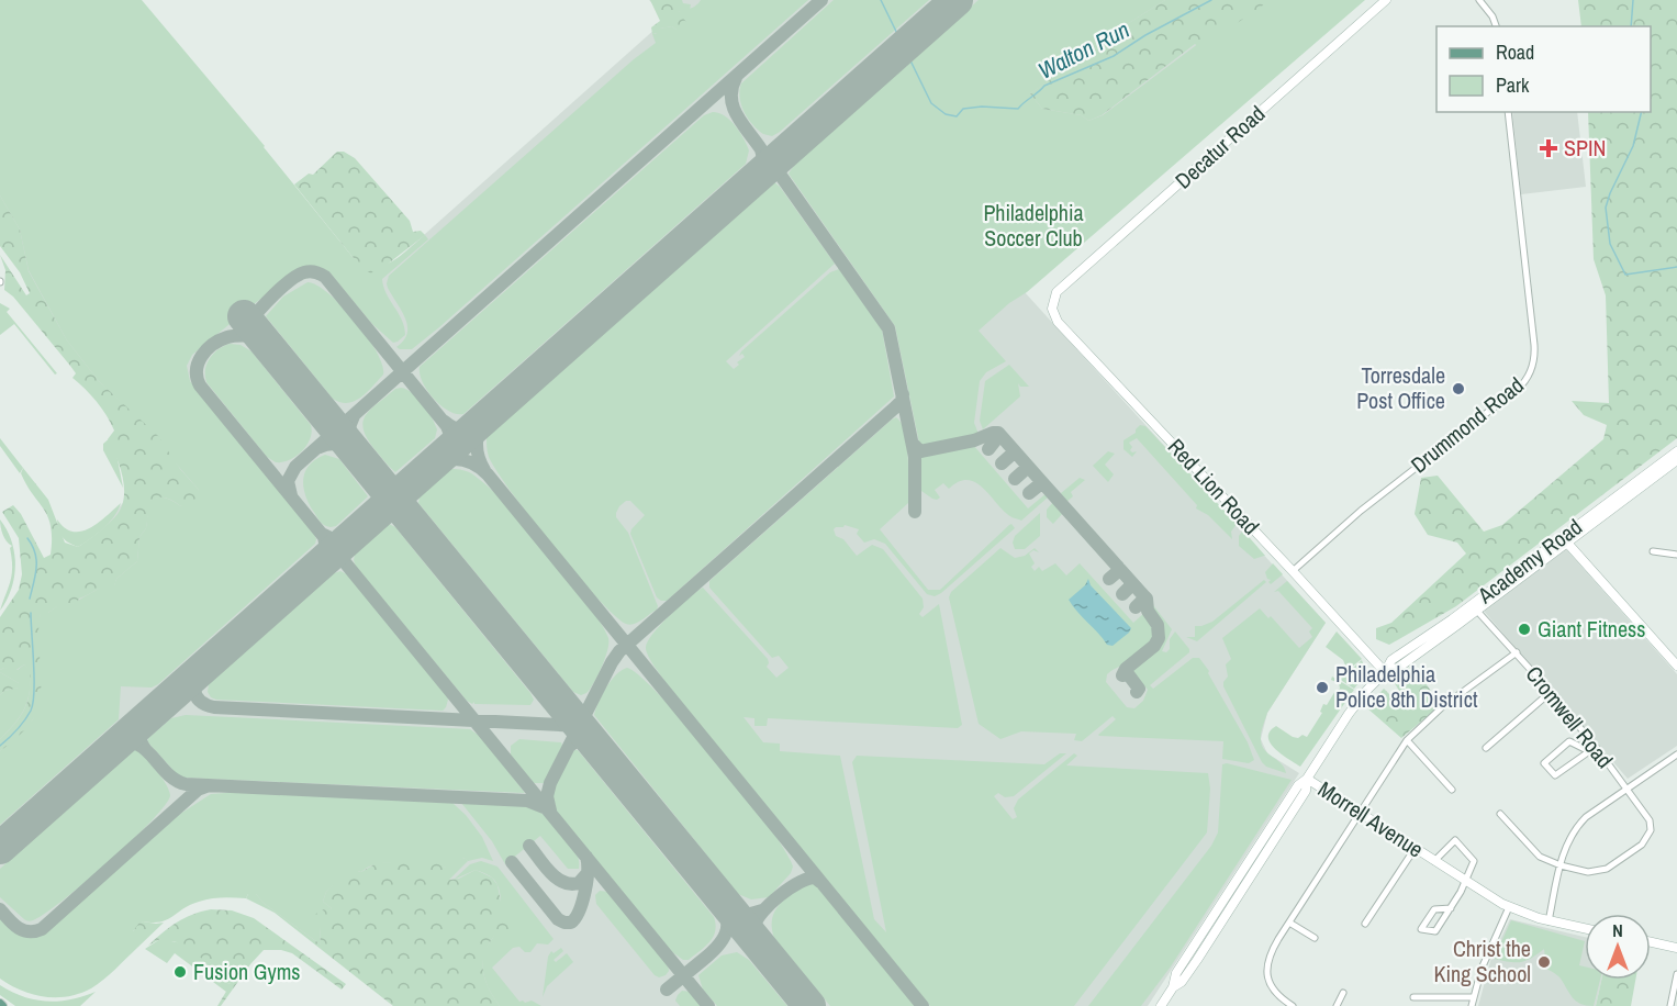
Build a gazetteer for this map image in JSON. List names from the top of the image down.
{
  "streets": {
    "street": [
      "Decatur Road",
      "Drummond Road",
      "Red Lion Road",
      "Academy Road",
      "Cromwell Road",
      "Morrell Avenue"
    ]
  },
  "crossings": [
    ["Decatur Road", "Red Lion Road"],
    ["Drummond Road", "Red Lion Road"],
    ["Red Lion Road", "Academy Road"],
    ["Academy Road", "Cromwell Road"],
    ["Academy Road", "Morrell Avenue"]
  ],
  "water": ["Walton Run"],
  "parks": ["Philadelphia Soccer Club"],
  "places": {
    "health": ["SPIN"],
    "other": [
      "Torresdale Post Office",
      "Giant Fitness",
      "Philadelphia Police 8th District",
      "Christ the King School",
      "Fusion Gyms"
    ]
  },
  "legend": ["Road", "Park"],
  "north": "top"
}
